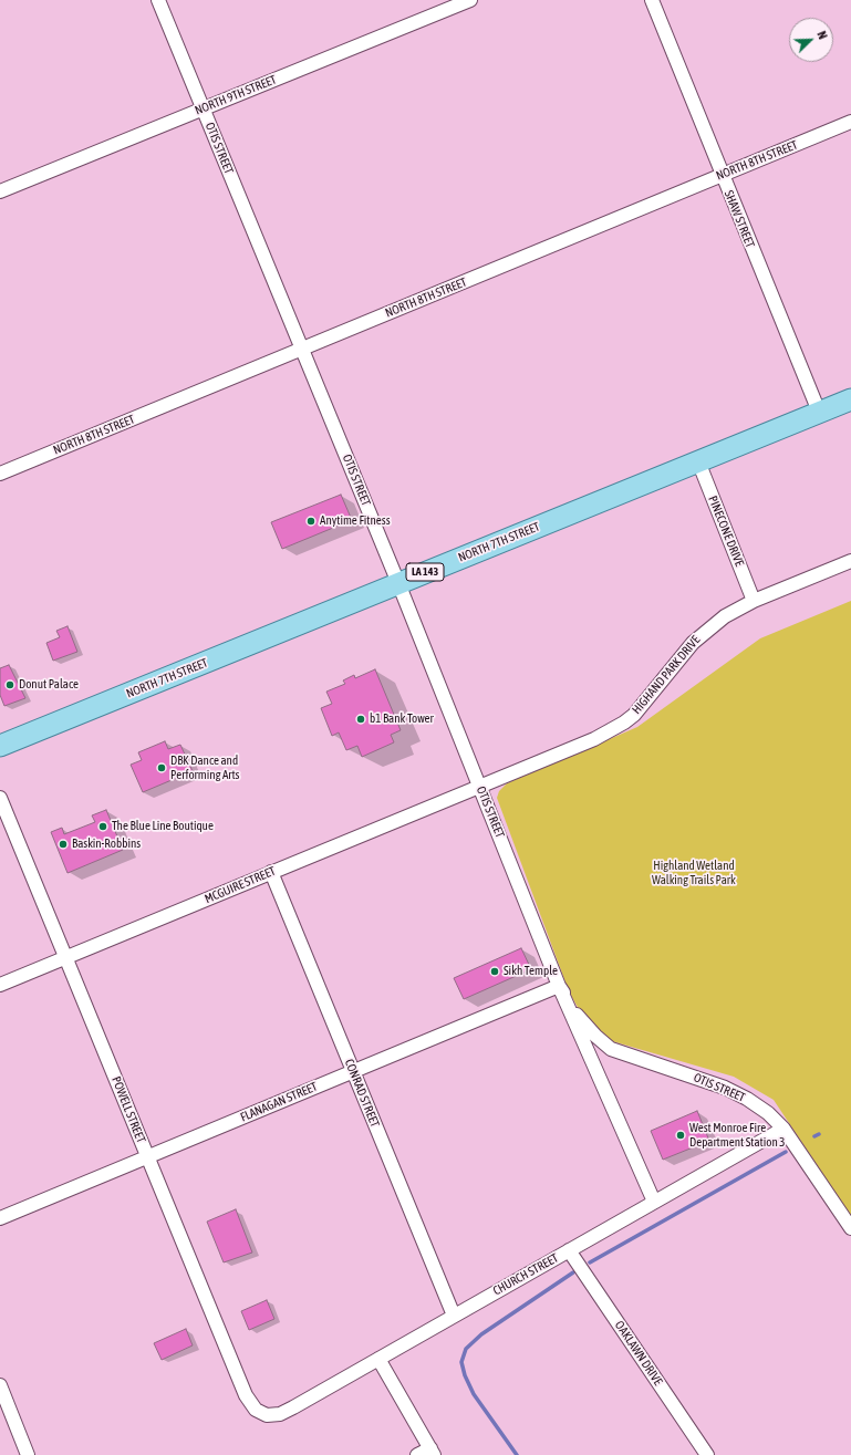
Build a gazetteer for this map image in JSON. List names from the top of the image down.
{
  "streets": {
    "main road": ["NORTH 7TH STREET", "LA 143"],
    "street": [
      "NORTH 9TH STREET",
      "OTIS STREET",
      "NORTH 8TH STREET",
      "SHAW STREET",
      "PINECONE DRIVE",
      "HIGHAND PARK DRIVE",
      "MCGUIRE STREET",
      "CONRAD STREET",
      "FLANAGAN STREET",
      "POWELL STREET",
      "CHURCH STREET",
      "OAKLAWN DRIVE"
    ]
  },
  "crossings": [
    ["NORTH 9TH STREET", "OTIS STREET"],
    ["OTIS STREET", "NORTH 8TH STREET"],
    ["OTIS STREET", "NORTH 7TH STREET"],
    ["OTIS STREET", "HIGHAND PARK DRIVE"],
    ["OTIS STREET", "MCGUIRE STREET"],
    ["OTIS STREET", "FLANAGAN STREET"],
    ["OTIS STREET", "CHURCH STREET"],
    ["NORTH 8TH STREET", "SHAW STREET"],
    ["SHAW STREET", "NORTH 7TH STREET"],
    ["PINECONE DRIVE", "NORTH 7TH STREET"],
    ["PINECONE DRIVE", "HIGHAND PARK DRIVE"],
    ["HIGHAND PARK DRIVE", "MCGUIRE STREET"],
    ["MCGUIRE STREET", "CONRAD STREET"],
    ["MCGUIRE STREET", "POWELL STREET"],
    ["CONRAD STREET", "FLANAGAN STREET"],
    ["CONRAD STREET", "CHURCH STREET"],
    ["FLANAGAN STREET", "POWELL STREET"],
    ["POWELL STREET", "CHURCH STREET"],
    ["CHURCH STREET", "OAKLAWN DRIVE"]
  ],
  "parks": ["Highland Wetland Walking Trails Park"],
  "places": [
    "Anytime Fitness",
    "Donut Palace",
    "b1 Bank Tower",
    "DBK Dance and Performing Arts",
    "The Blue Line Boutique",
    "Baskin-Robbins",
    "Sikh Temple",
    "West Monroe Fire Department Station 3"
  ],
  "north": "top right"
}
